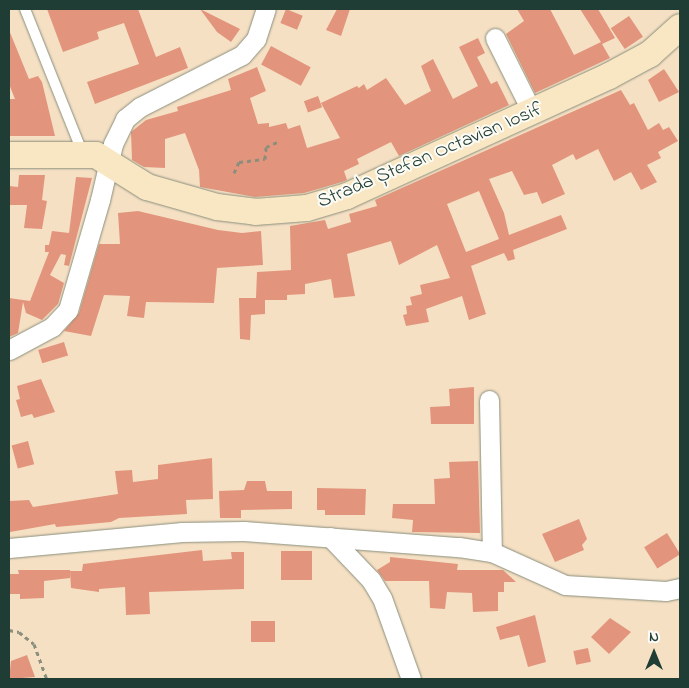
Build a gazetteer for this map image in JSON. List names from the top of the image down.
{
  "streets": {
    "main road": ["Strada Ștefan Octavian Iosif"]
  },
  "north": "top"
}
